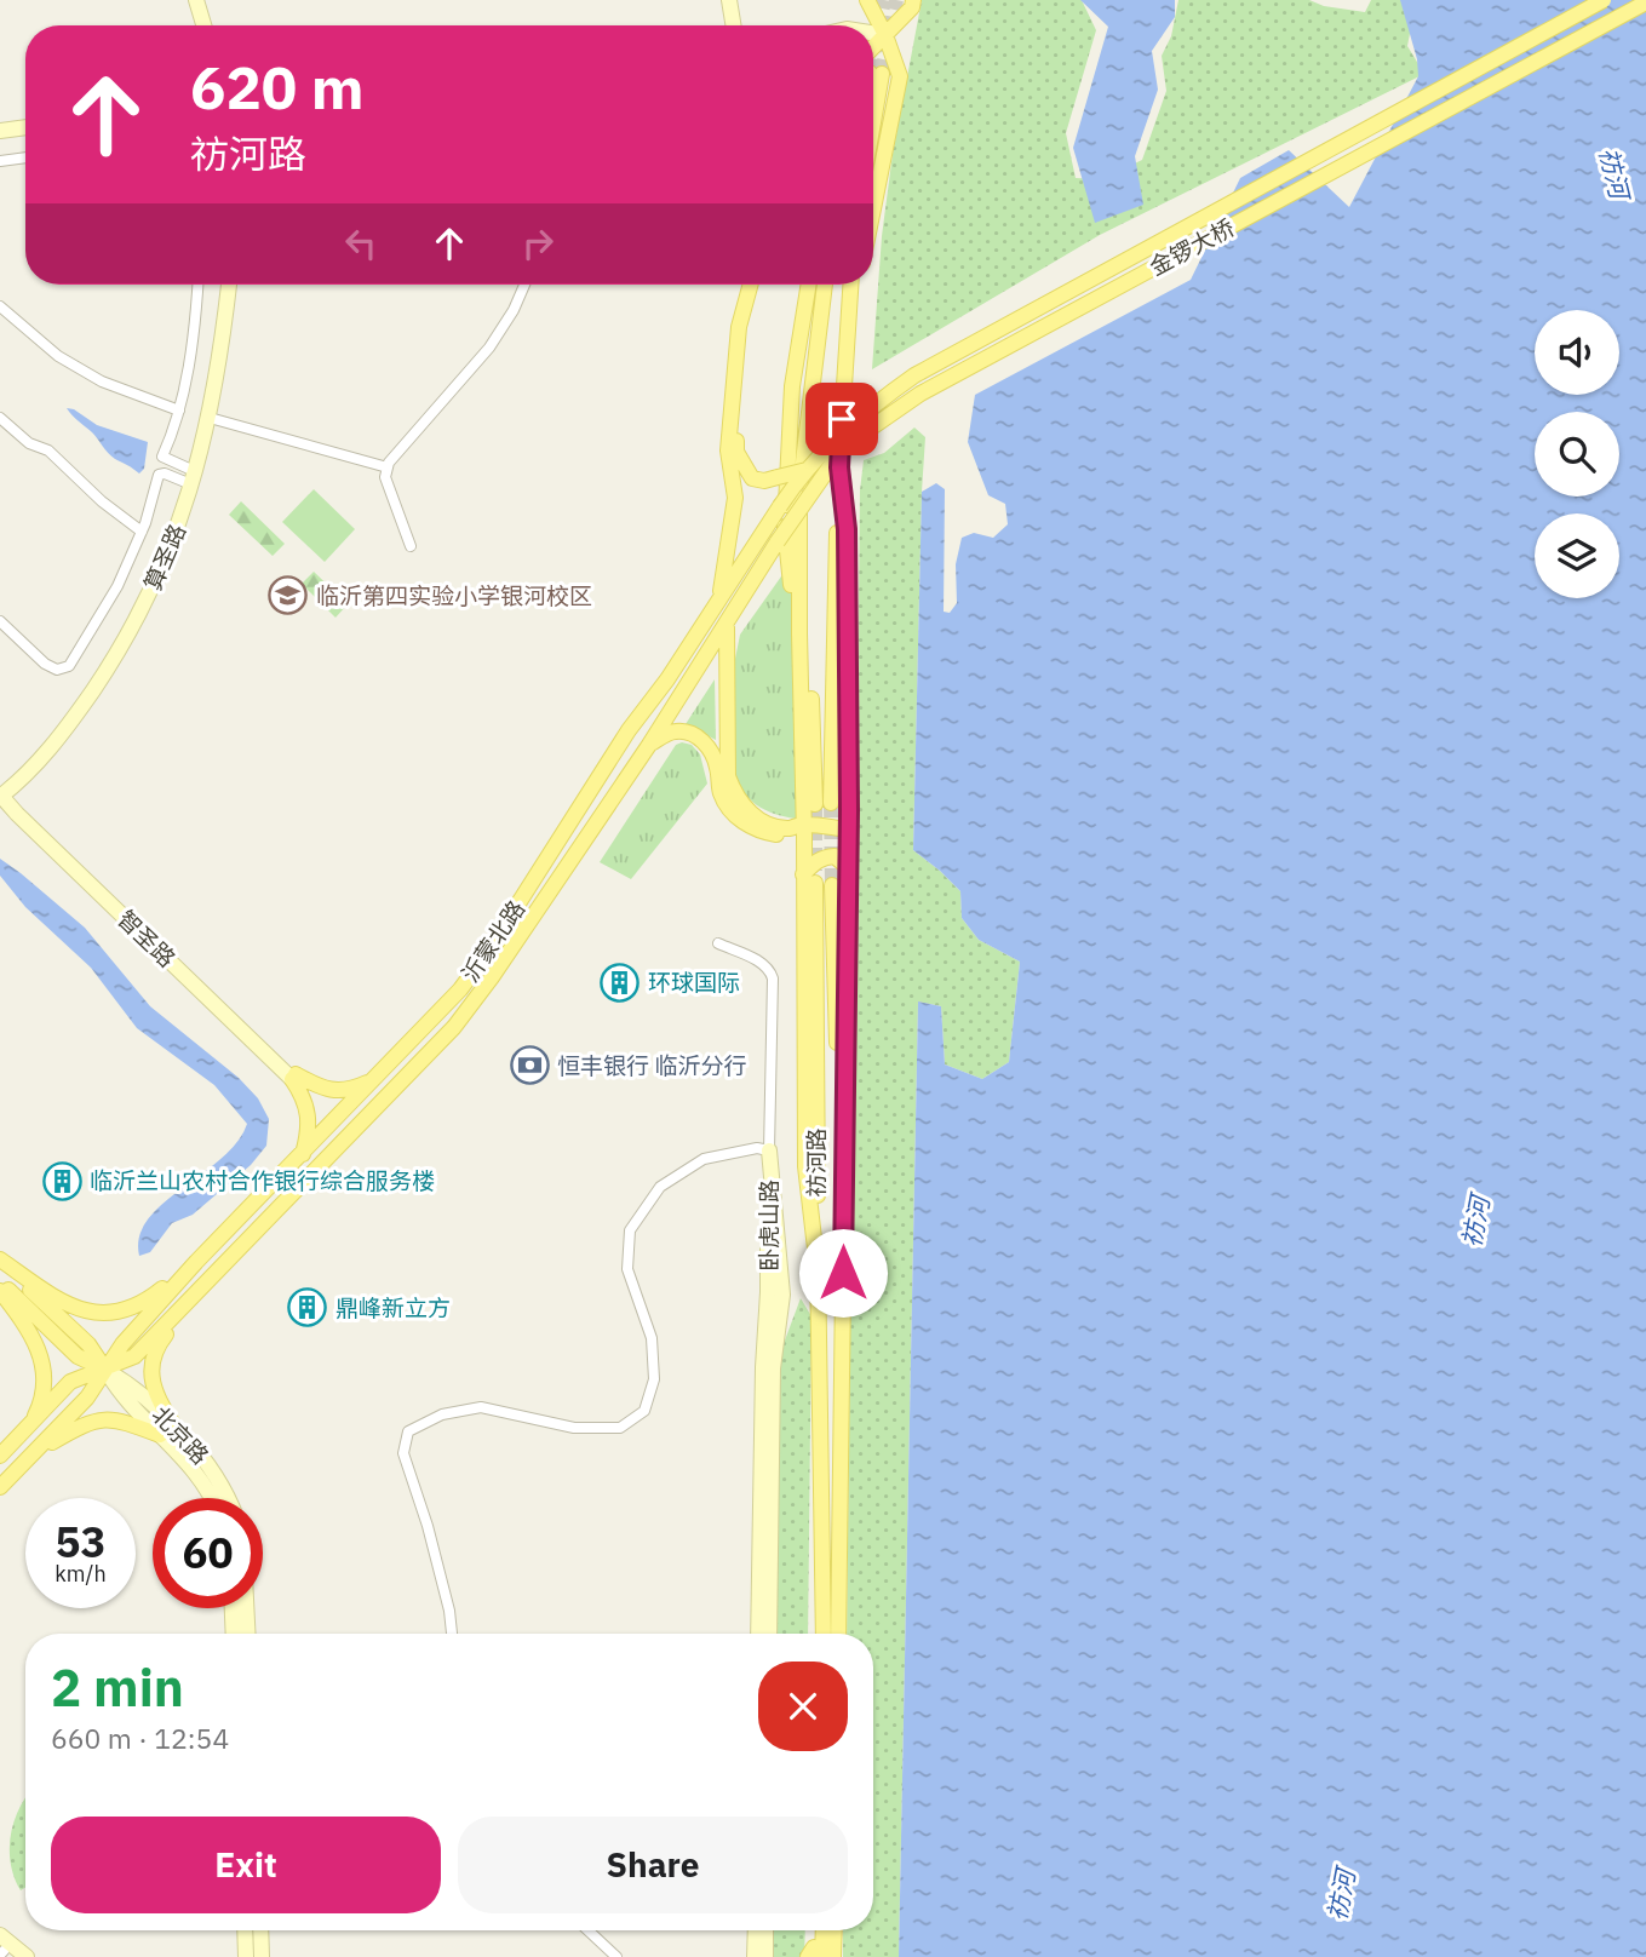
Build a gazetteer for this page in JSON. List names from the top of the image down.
{
  "streets": {
    "main road": [
      "金锣大桥",
      "算圣路",
      "智圣路",
      "沂蒙北路",
      "祊河路",
      "卧虎山路",
      "北京路"
    ]
  },
  "crossings": [
    ["金锣大桥", "沂蒙北路"],
    ["算圣路", "智圣路"],
    ["沂蒙北路", "北京路"]
  ],
  "water": ["祊河"],
  "places": {
    "school or university": ["临沂第四实验小学银河校区"],
    "building": ["环球国际", "临沂兰山农村合作银行综合服务楼", "鼎峰新立方"],
    "bank": ["恒丰银行 临沂分行"]
  },
  "page": {
    "turn": ["620 m", "祊河路"],
    "speed": "53 km/h",
    "limit": "60",
    "heading": ["2 min", "660 m · 12:54"],
    "buttons": ["Exit", "Share"]
  }
}
